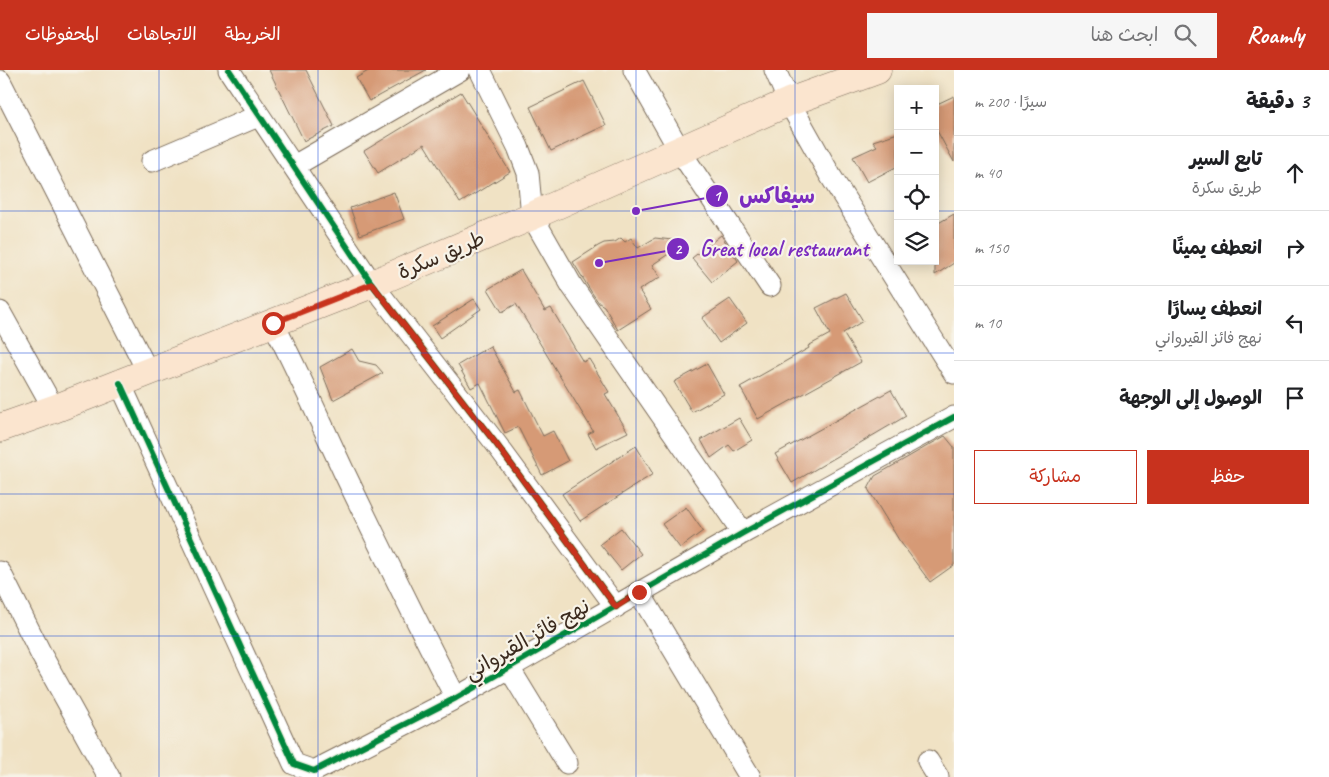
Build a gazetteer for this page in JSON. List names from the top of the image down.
{
  "streets": {
    "main road": ["طريق سكرة"],
    "street": ["نهج فائز القيرواني"]
  },
  "crossings": [
    ["طريق سكرة", "نهج فائز القيرواني"]
  ],
  "places": ["سيفاكس", "Great local restaurant"],
  "page": {
    "header": "Roamly",
    "search": "ابحث هنا",
    "nav": ["الخريطة", "الاتجاهات", "المحفوظات"],
    "heading": ["3 دقيقة", "سيرًا · 200 m"],
    "map_buttons": ["+", "−"],
    "list": [
      ["تابع السير", "طريق سكرة", "40 m"],
      ["انعطف يمينًا", "150 m"],
      ["انعطف يسارًا", "نهج فائز القيرواني", "10 m"],
      "الوصول إلى الوجهة"
    ],
    "buttons": ["حفظ", "مشاركة"]
  }
}
